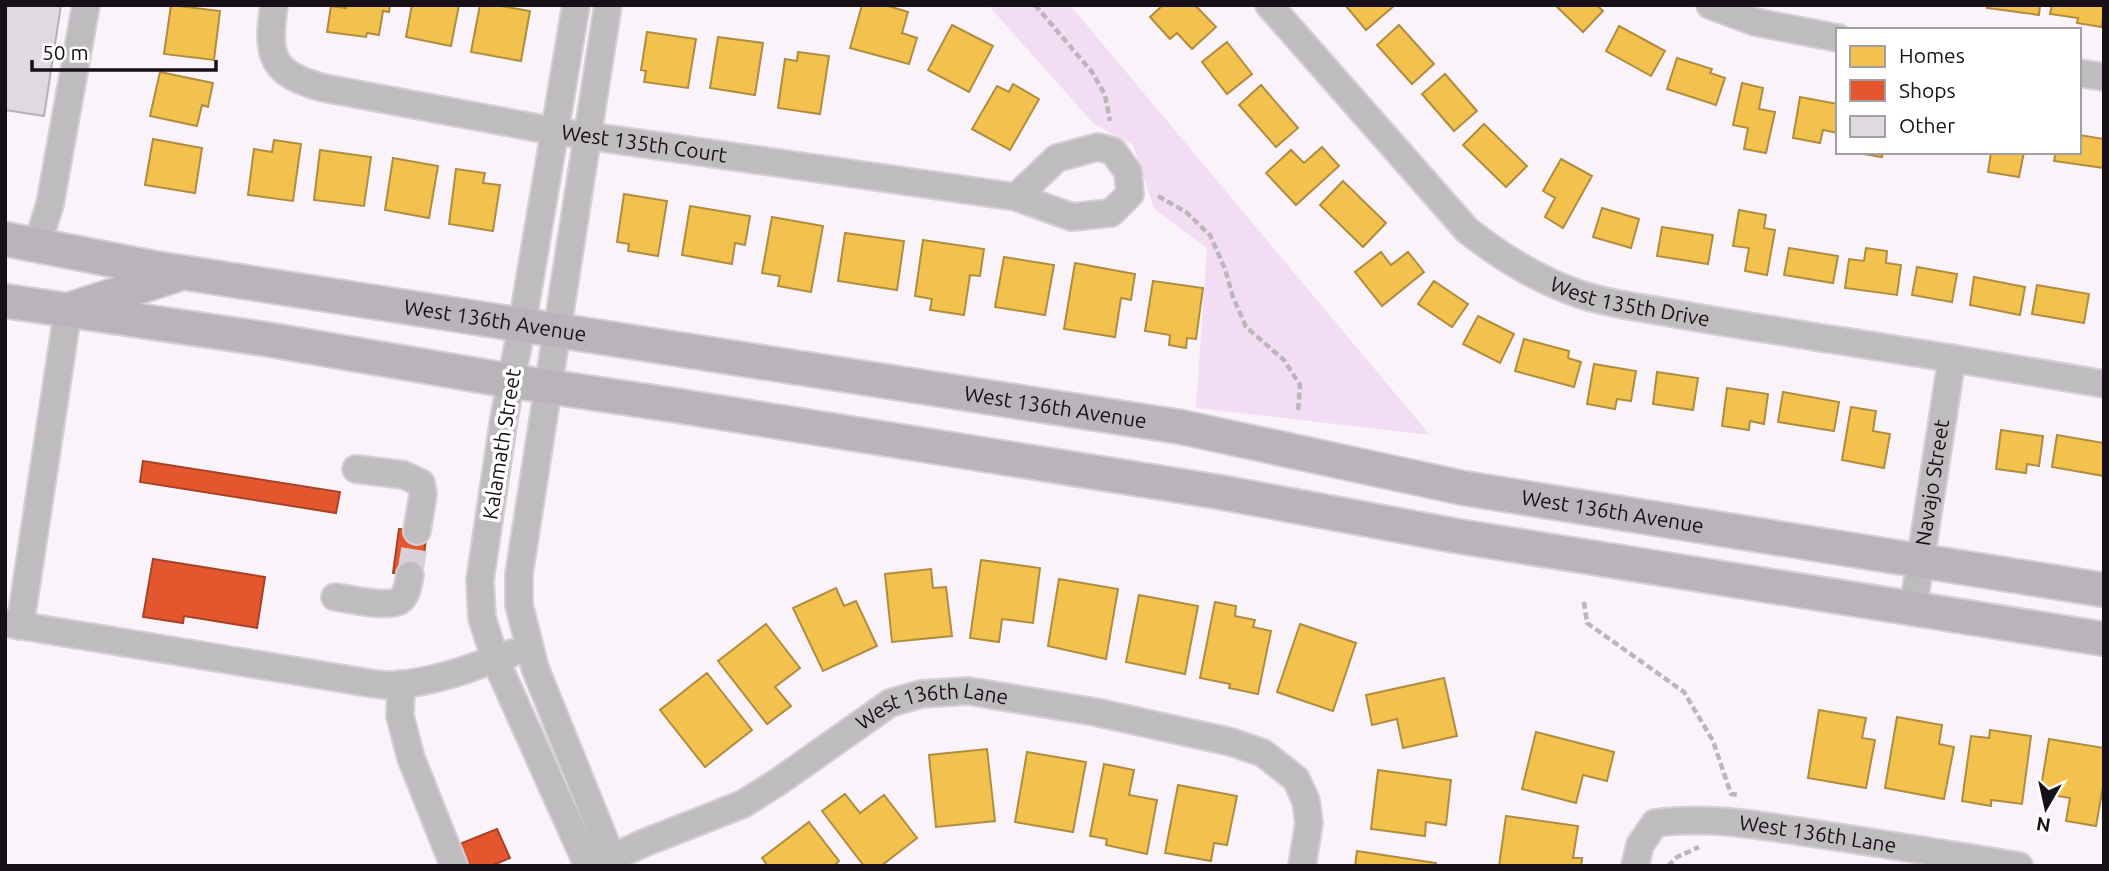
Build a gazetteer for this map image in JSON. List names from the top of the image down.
{
  "streets": {
    "main road": ["West 136th Avenue"],
    "street": [
      "West 135th Court",
      "West 135th Drive",
      "Kalamath Street",
      "Navajo Street",
      "West 136th Lane"
    ]
  },
  "crossings": [
    ["West 135th Court", "Kalamath Street"],
    ["West 135th Drive", "Navajo Street"],
    ["West 136th Avenue", "Kalamath Street"],
    ["West 136th Avenue", "Navajo Street"],
    ["Kalamath Street", "West 136th Lane"]
  ],
  "legend": ["Homes", "Shops", "Other"],
  "scale_bar": "50 m",
  "north": "bottom"
}
